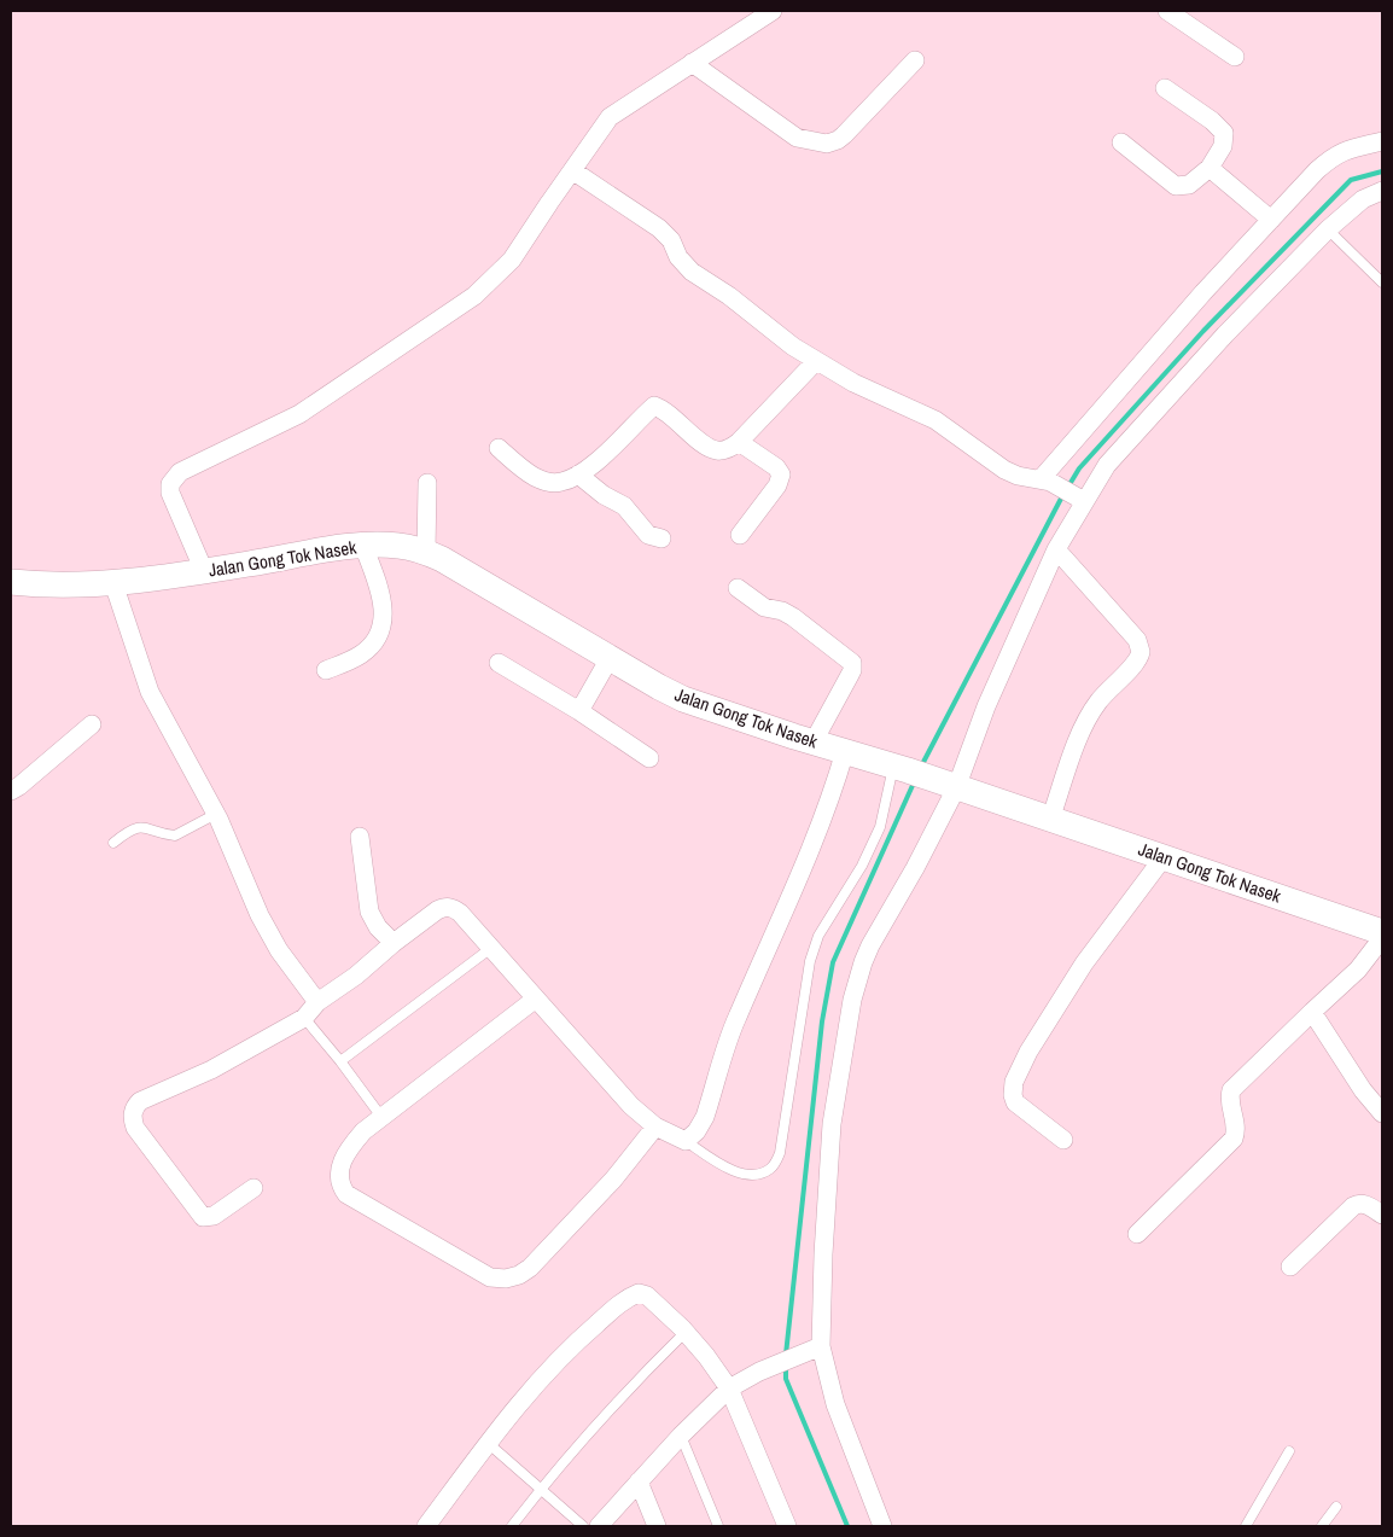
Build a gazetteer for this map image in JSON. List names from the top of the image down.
{
  "streets": {
    "main road": ["Jalan Gong Tok Nasek"]
  }
}
